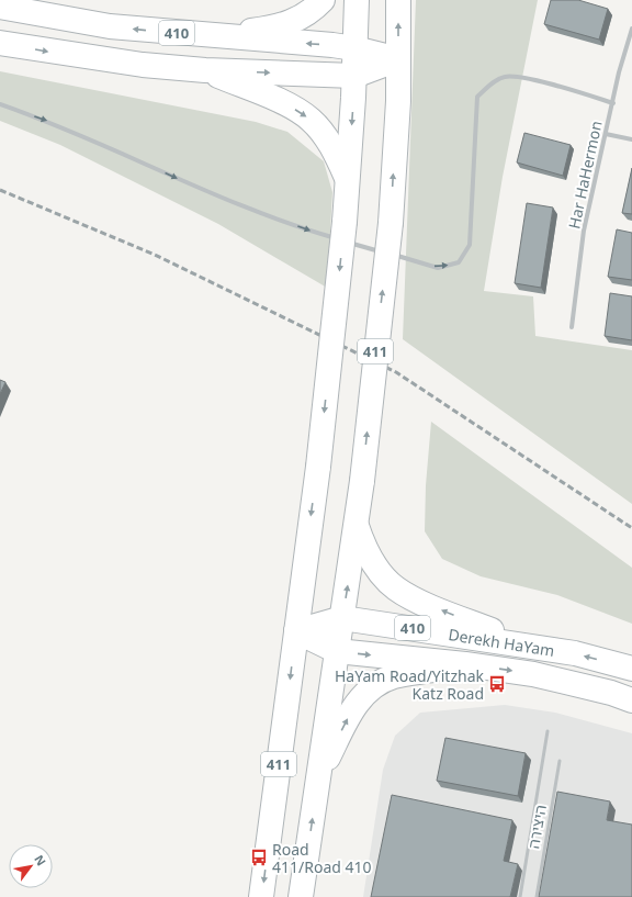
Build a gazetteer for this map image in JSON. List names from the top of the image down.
{
  "streets": {
    "main road": ["410", "411", "Derekh HaYam"],
    "street": ["Har HaHermon"],
    "lane": ["היצירה"]
  },
  "crossings": [
    ["410", "411"],
    ["411", "Derekh HaYam"]
  ],
  "places": {
    "bus stop": ["HaYam Road/Yitzhak Katz Road", "Road 411/Road 410"]
  },
  "north": "top right"
}
